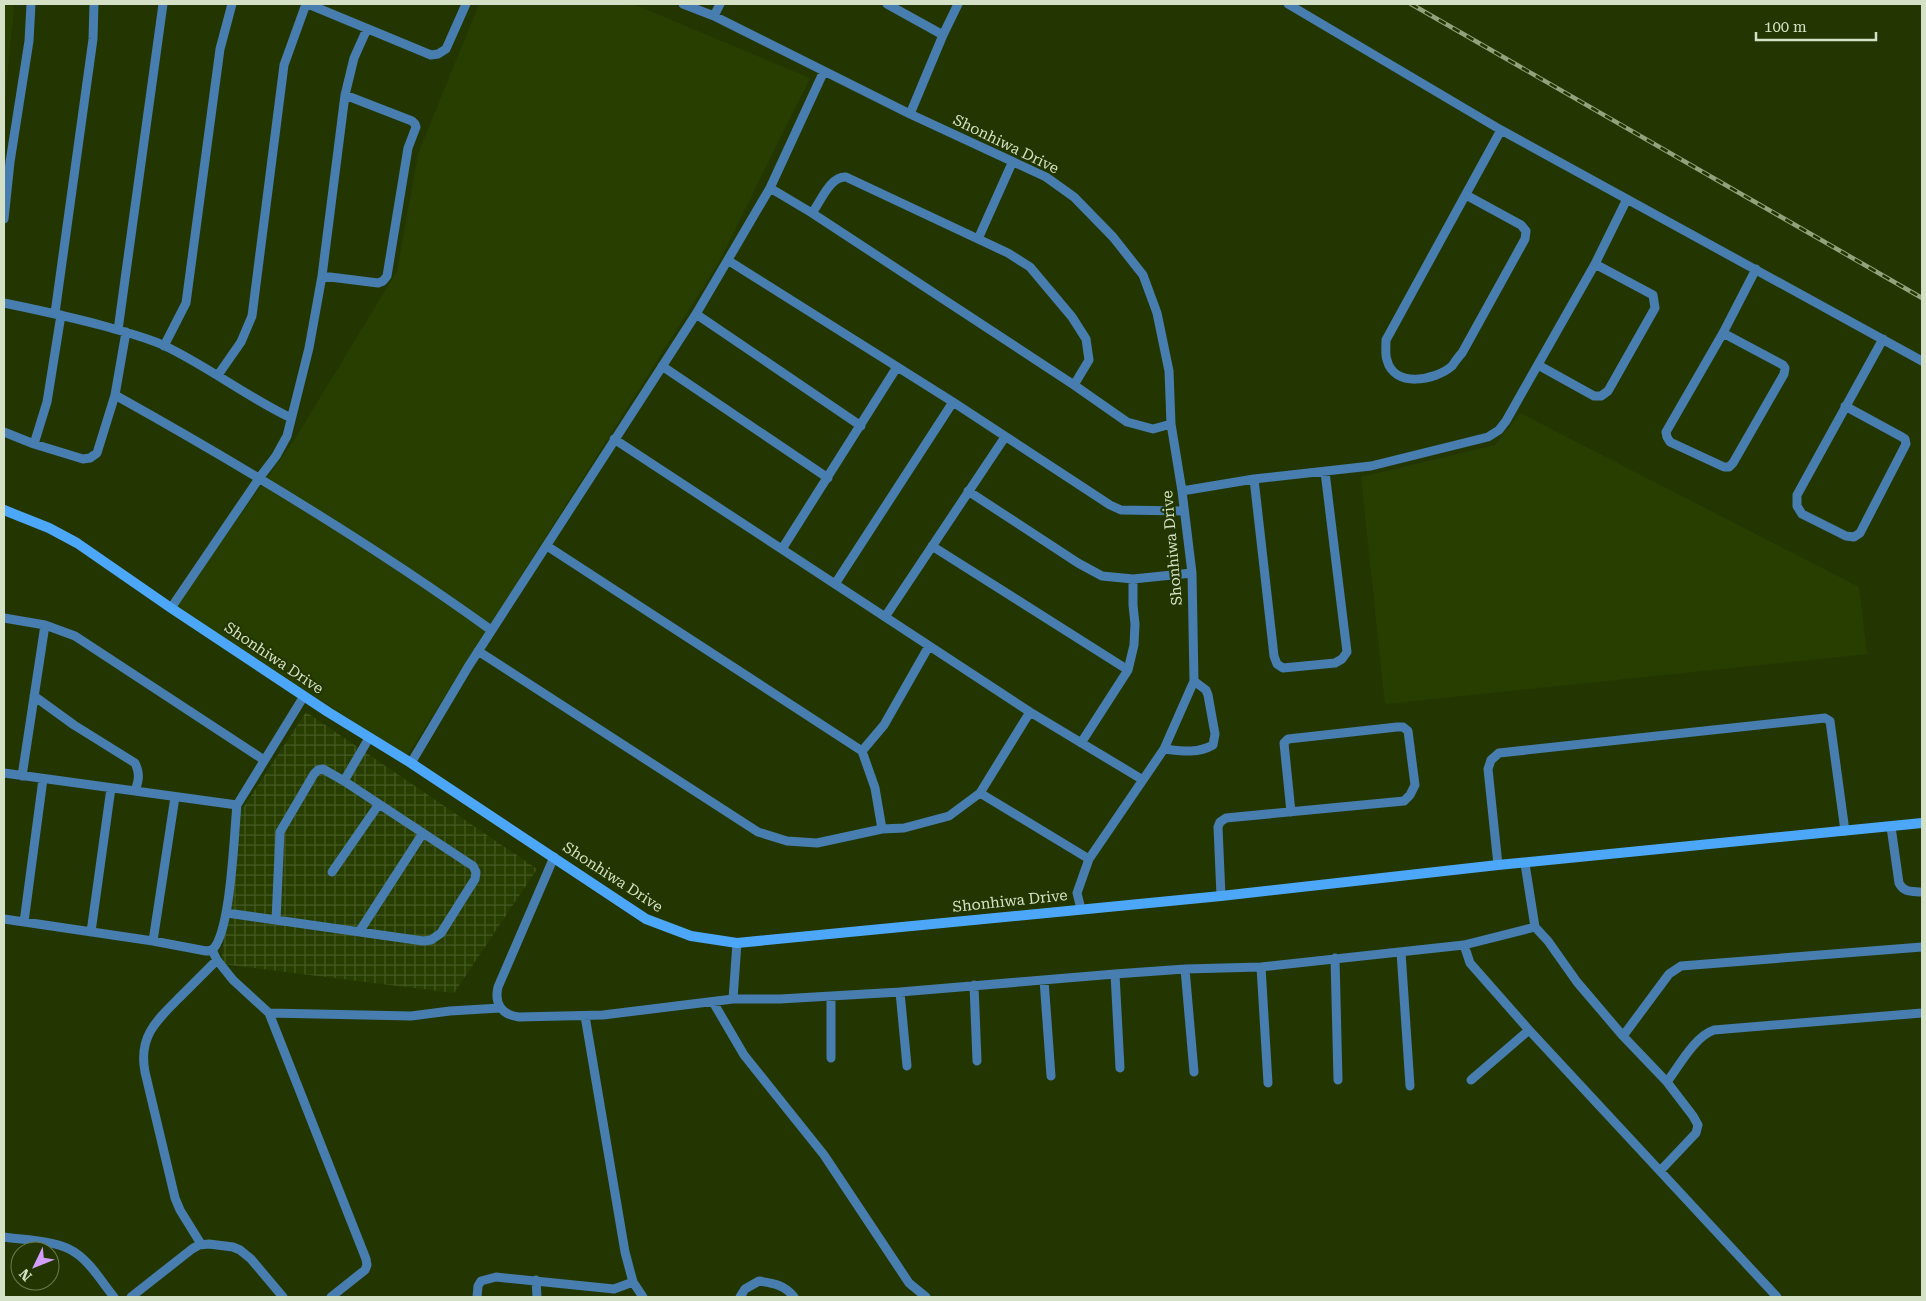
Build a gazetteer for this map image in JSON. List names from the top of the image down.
{
  "streets": {
    "street": ["Shonhiwa Drive"]
  },
  "scale_bar": "100 m",
  "north": "bottom left"
}
